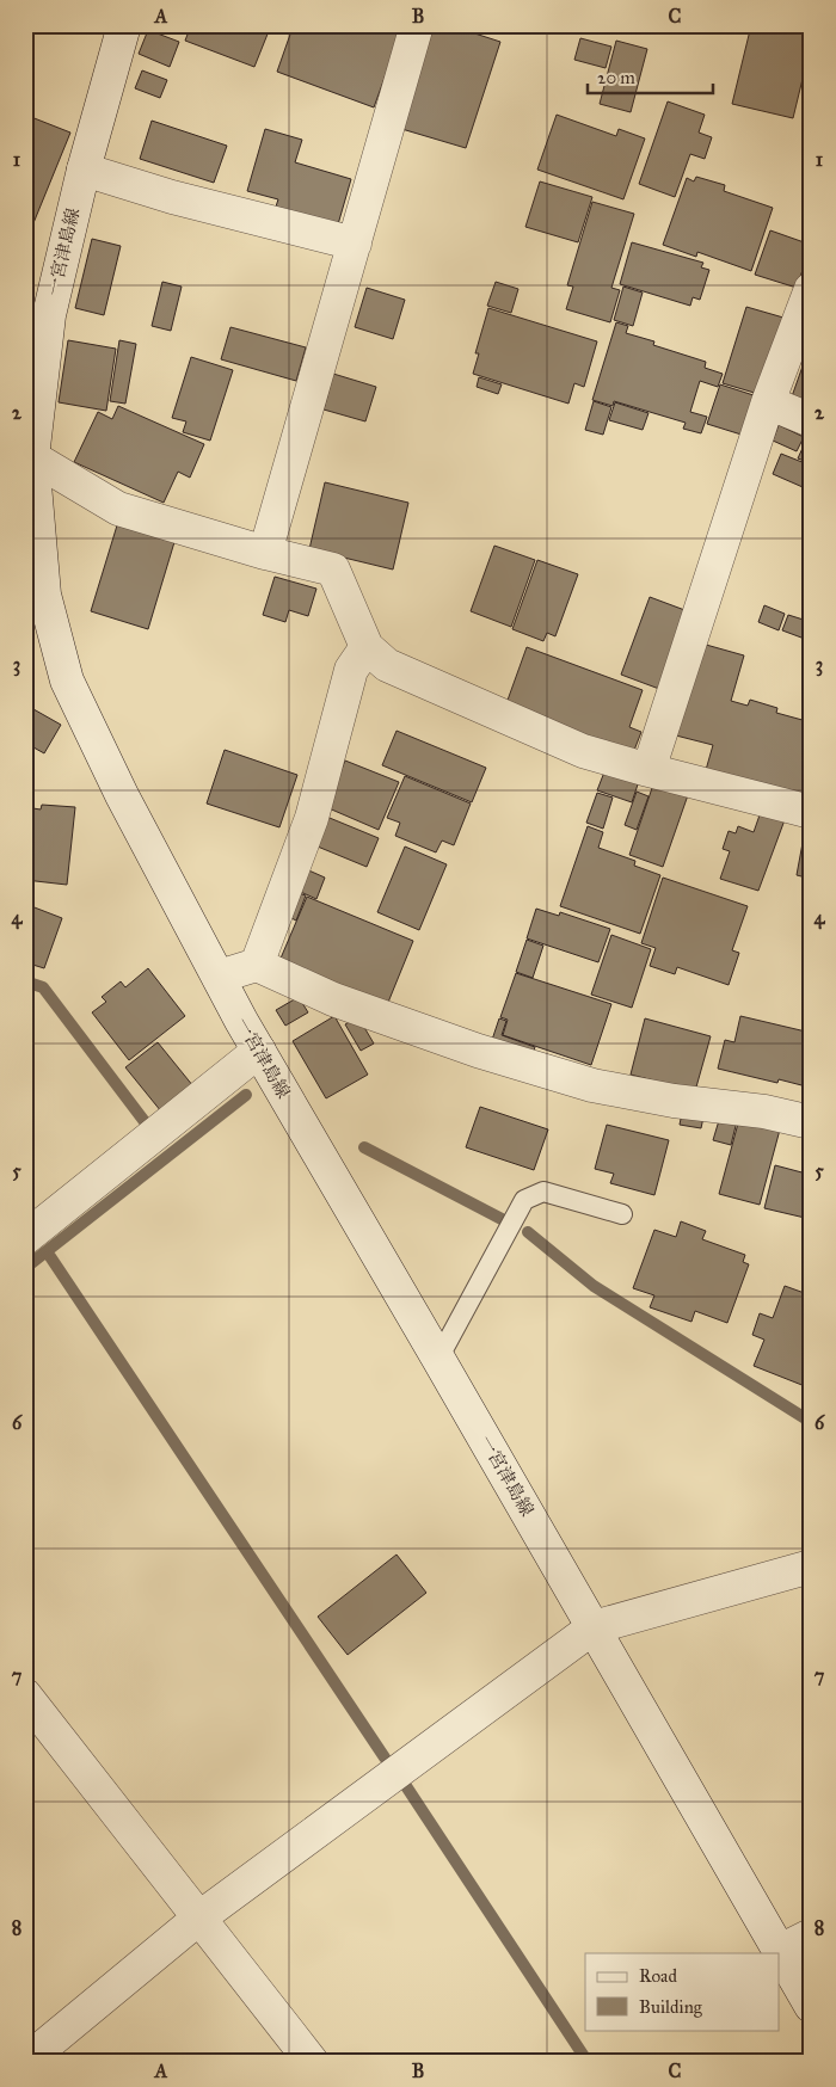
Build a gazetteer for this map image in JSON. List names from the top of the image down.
{
  "streets": {
    "street": ["一宮津島線"]
  },
  "legend": ["Road", "Building"],
  "scale_bar": "20 m",
  "grid": {
    "columns": ["A", "B", "C"],
    "rows": [
      "1",
      "2",
      "3",
      "4",
      "5",
      "6",
      "7",
      "8"
    ]
  }
}
